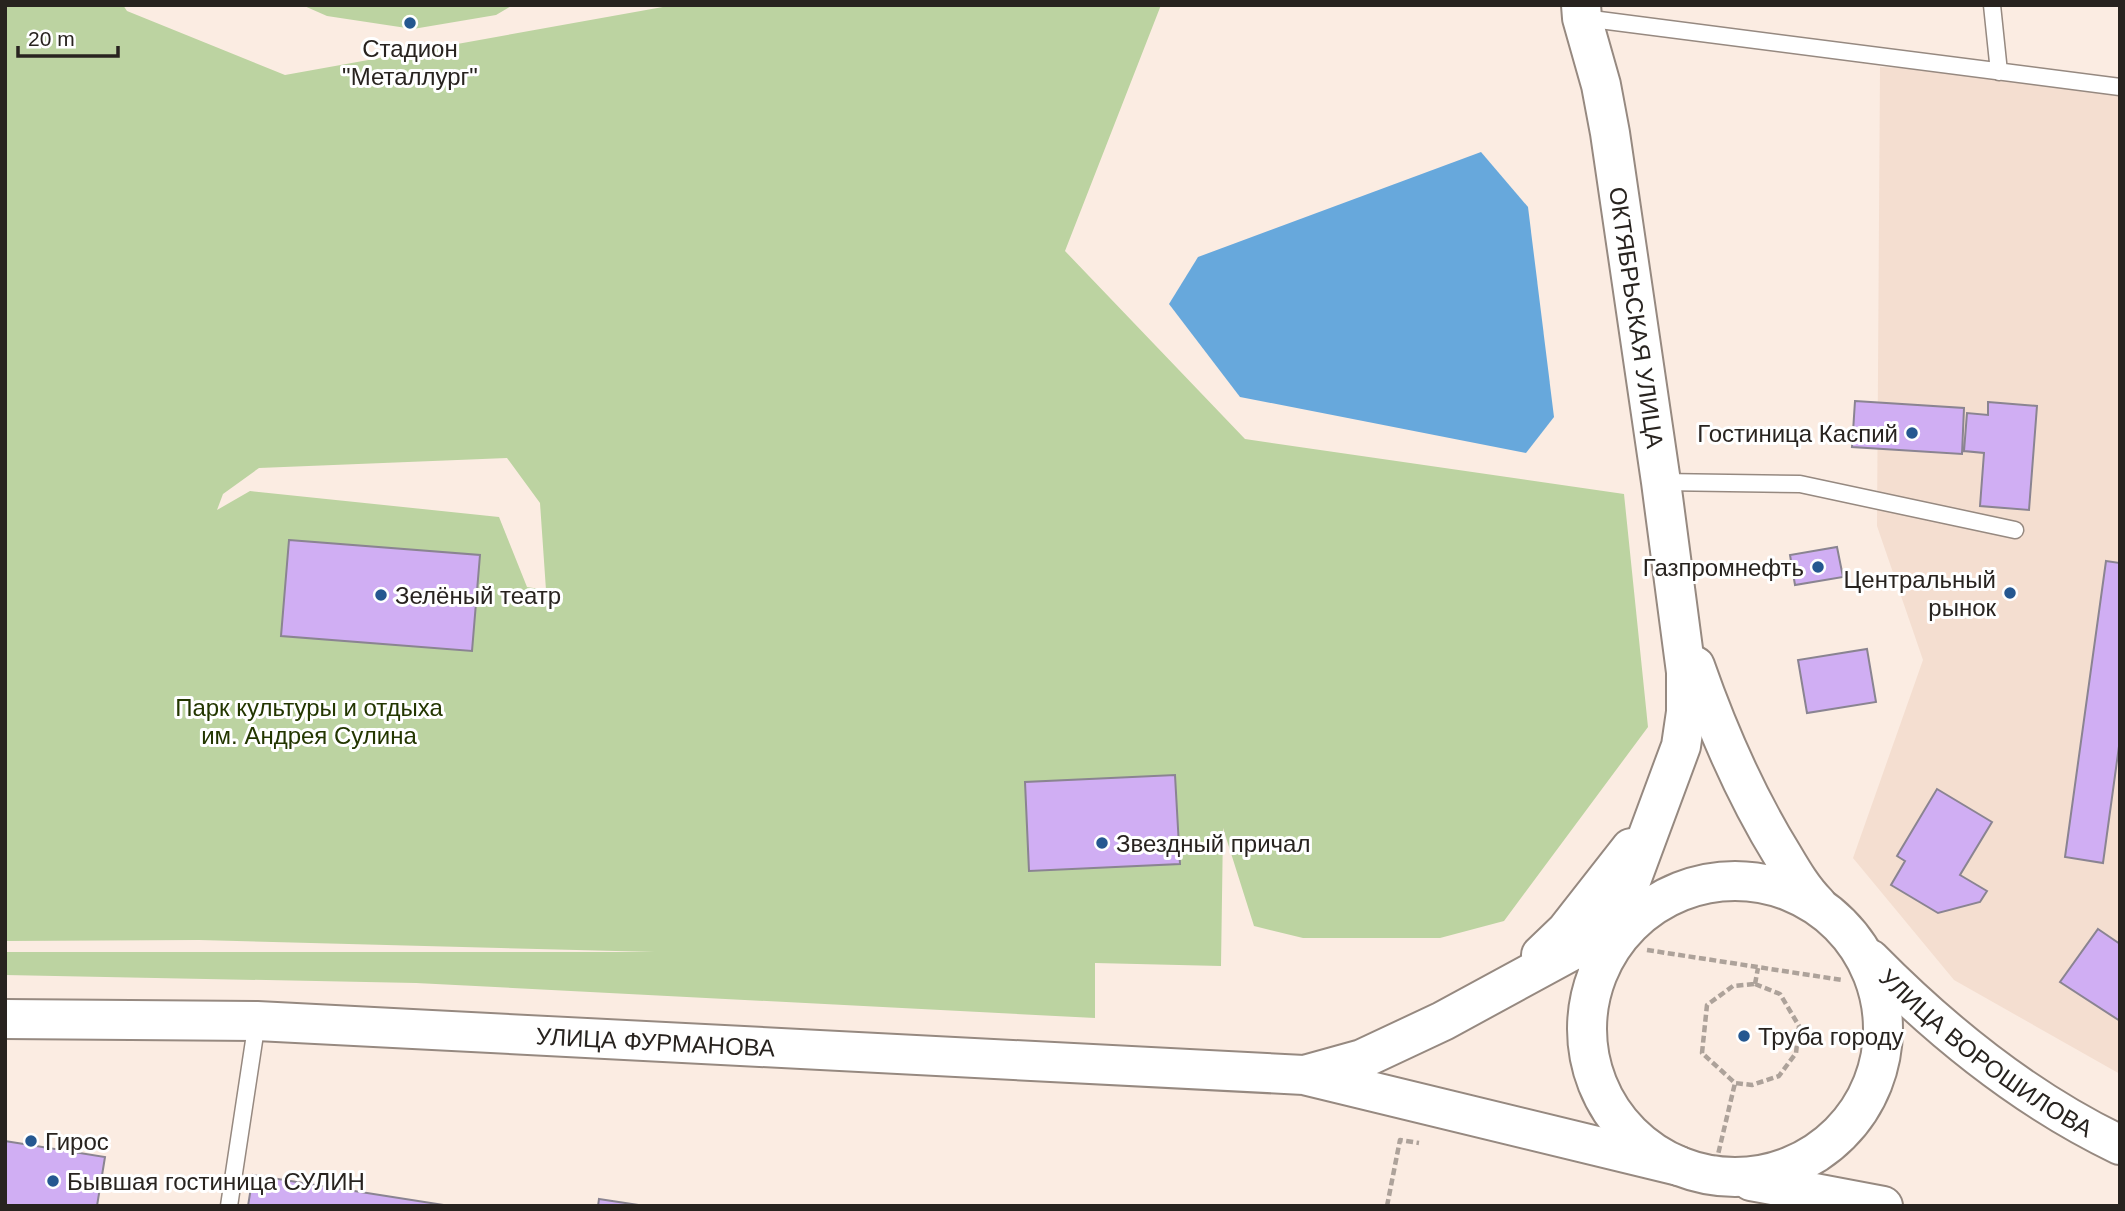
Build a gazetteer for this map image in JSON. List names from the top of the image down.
{
  "streets": {
    "main road": ["ОКТЯБРЬСКАЯ УЛИЦА", "УЛИЦА ФУРМАНОВА", "УЛИЦА ВОРОШИЛОВА"]
  },
  "parks": ["Парк культуры и отдыха им. Андрея Сулина"],
  "places": [
    "Стадион \"Металлург\"",
    "Гостиница Каспий",
    "Газпромнефть",
    "Центральный рынок",
    "Зелёный театр",
    "Звездный причал",
    "Труба городу",
    "Гирос",
    "Бывшая гостиница СУЛИН"
  ],
  "scale_bar": "20 m"
}
